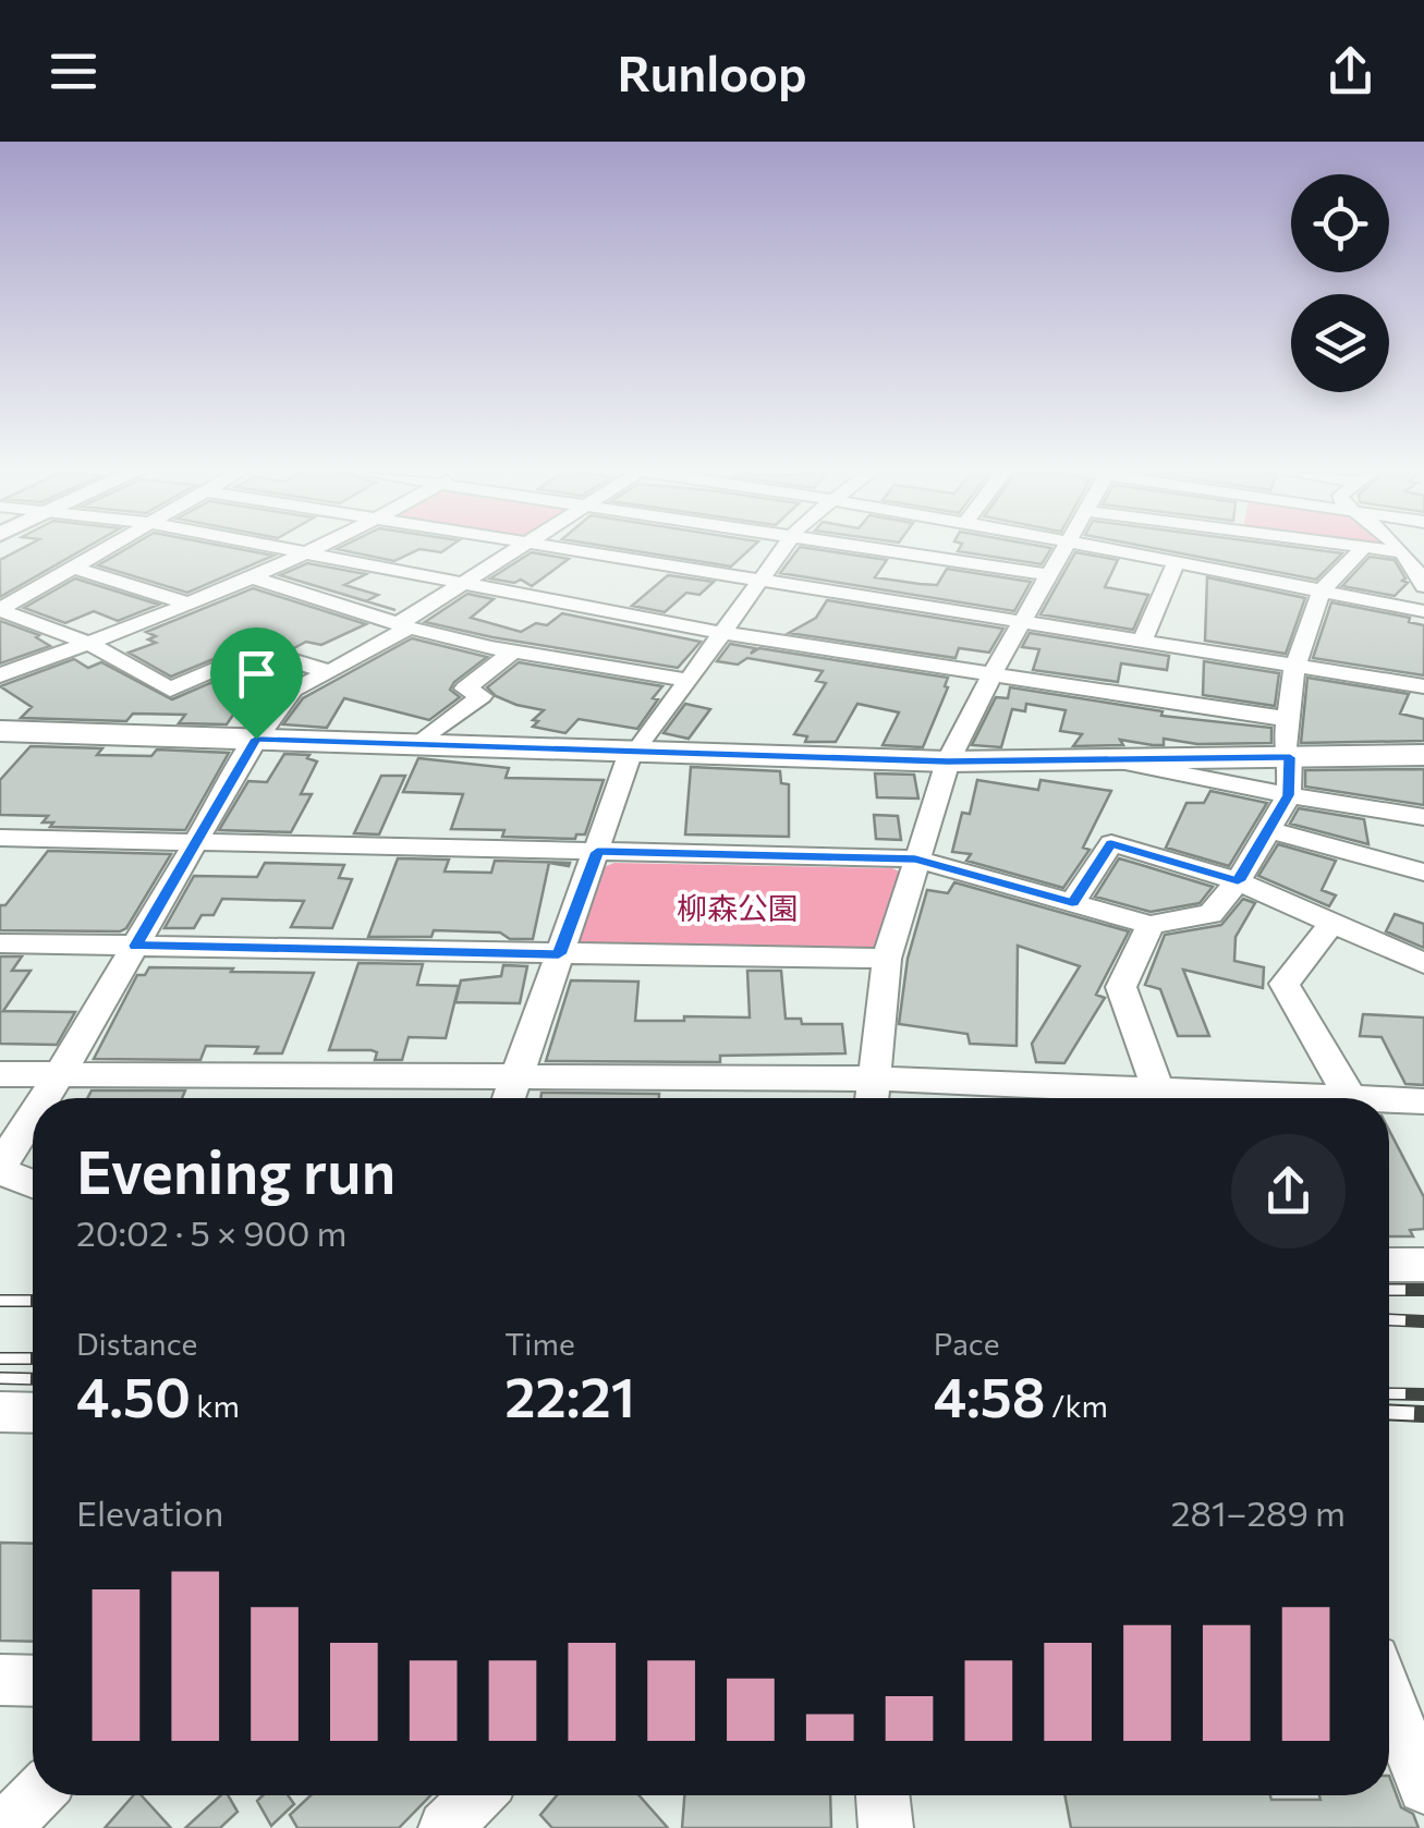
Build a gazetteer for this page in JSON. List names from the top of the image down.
{
  "parks": ["柳森公園"],
  "page": {
    "header": "Runloop",
    "heading": ["Evening run", "20:02 · 5 × 900 m"],
    "stats": [
      ["Distance", "4.50 km"],
      ["Time", "22:21"],
      ["Pace", "4:58 /km"]
    ],
    "chart": ["Elevation", "281–289 m"]
  }
}
